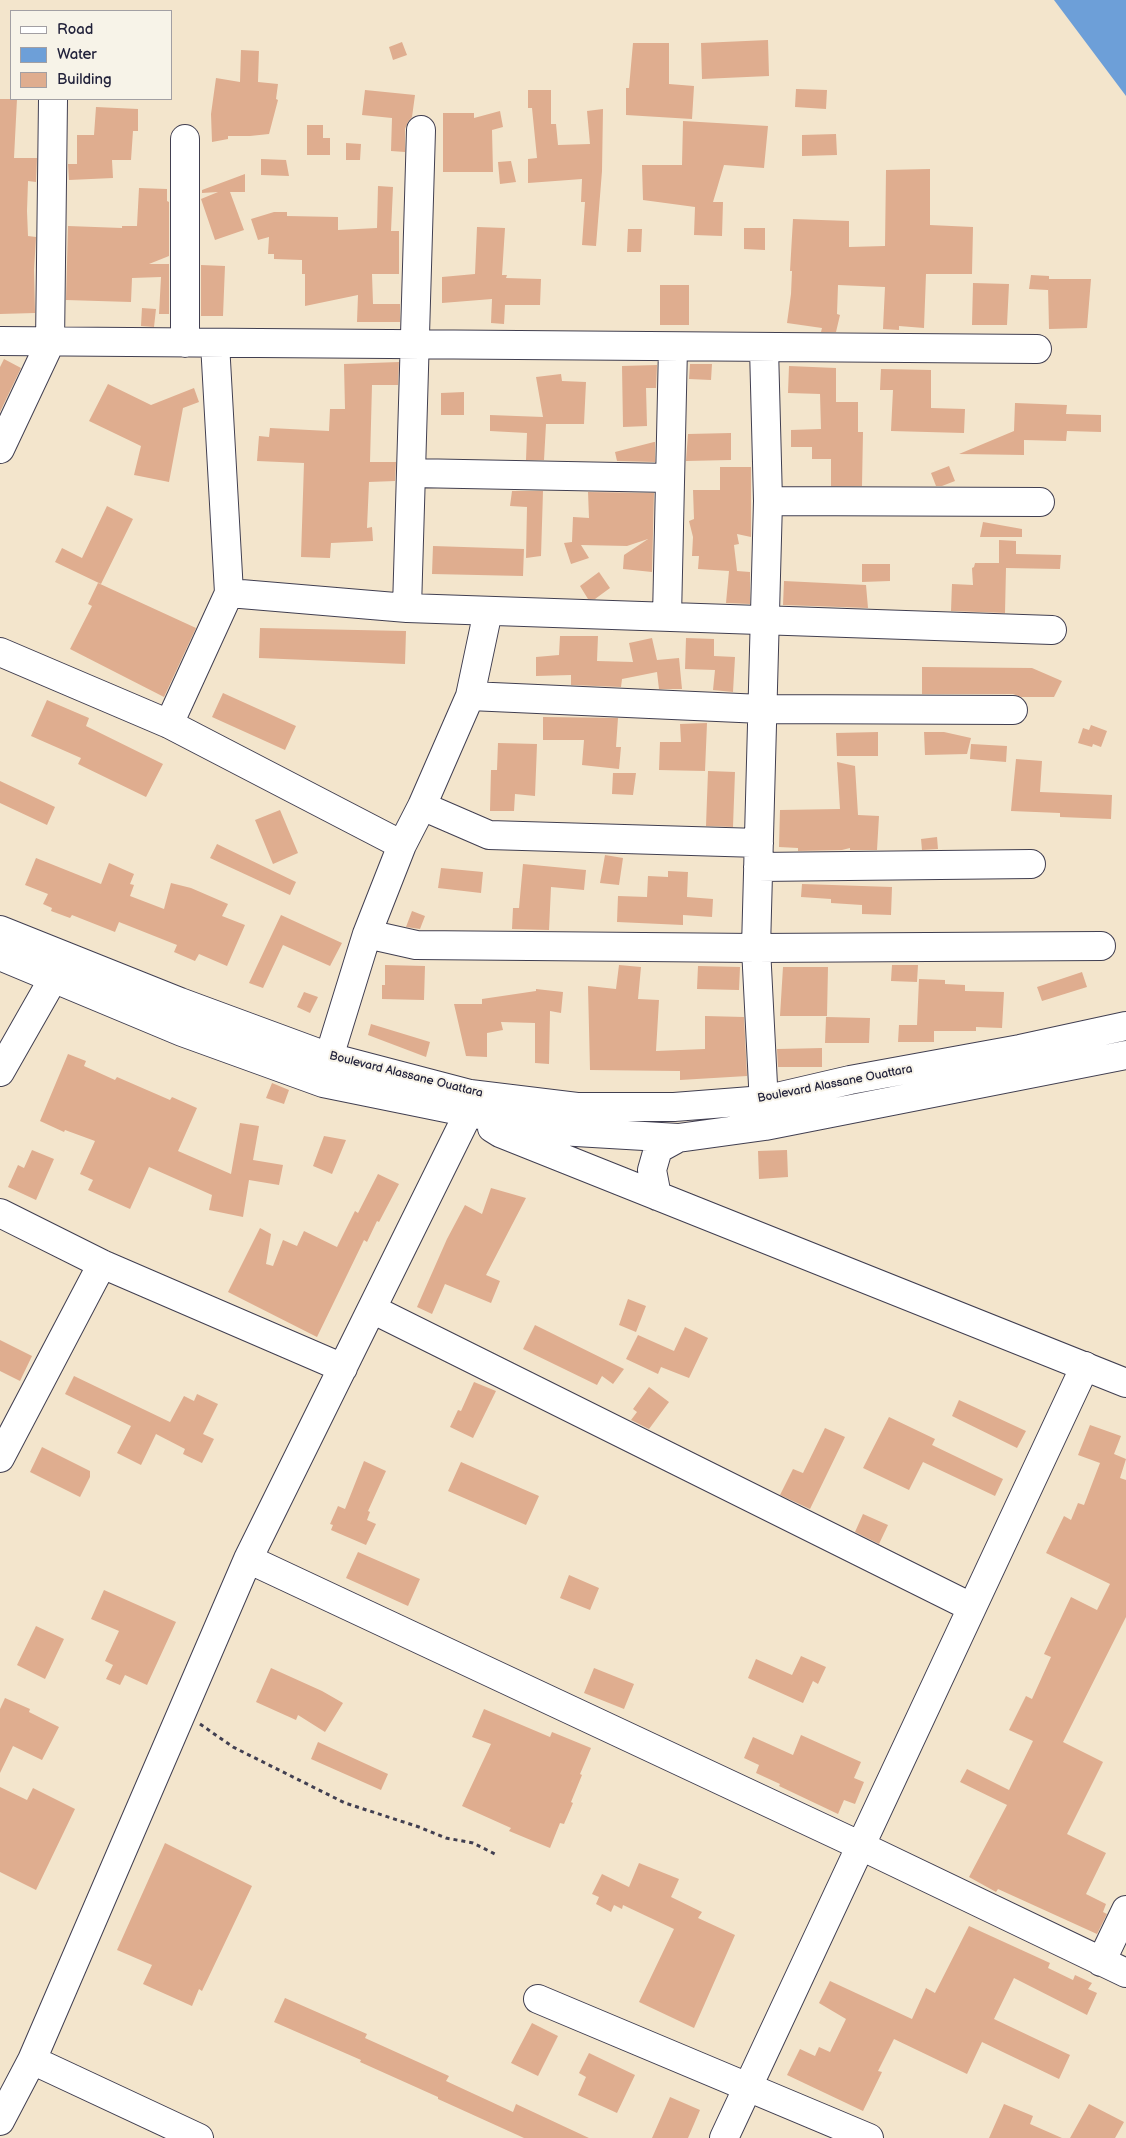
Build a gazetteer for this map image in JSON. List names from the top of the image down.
{
  "streets": {
    "street": ["Boulevard Alassane Ouattara"]
  },
  "legend": ["Road", "Water", "Building"]
}
